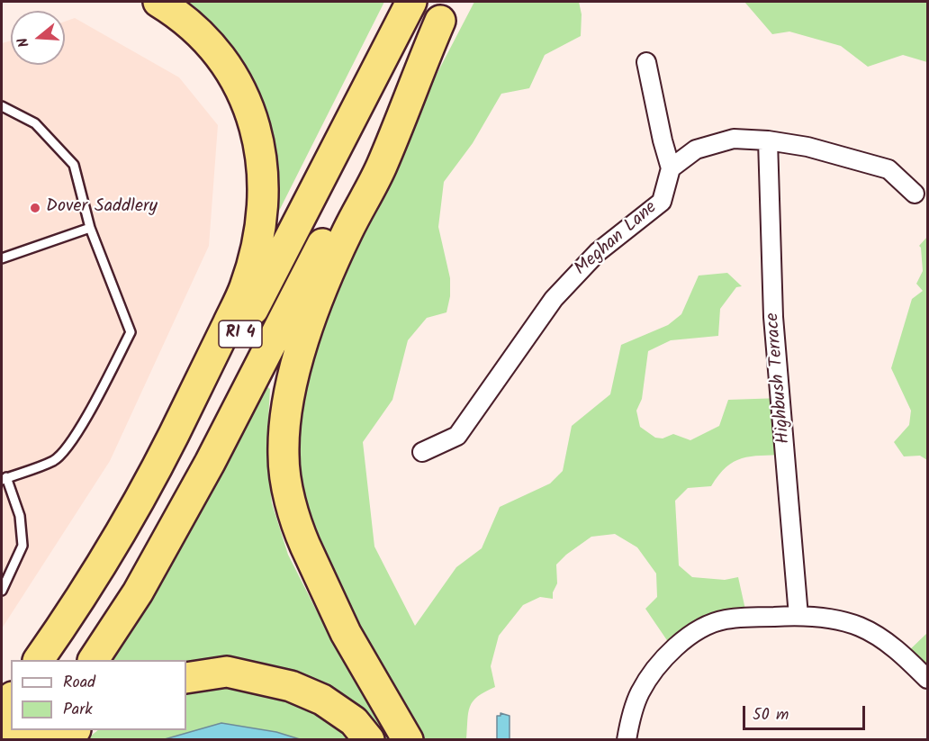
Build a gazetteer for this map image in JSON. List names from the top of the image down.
{
  "streets": {
    "highway": ["RI 4"],
    "street": ["Meghan Lane", "Highbush Terrace"]
  },
  "places": ["Dover Saddlery"],
  "legend": ["Road", "Park"],
  "scale_bar": "50 m",
  "north": "left"
}
